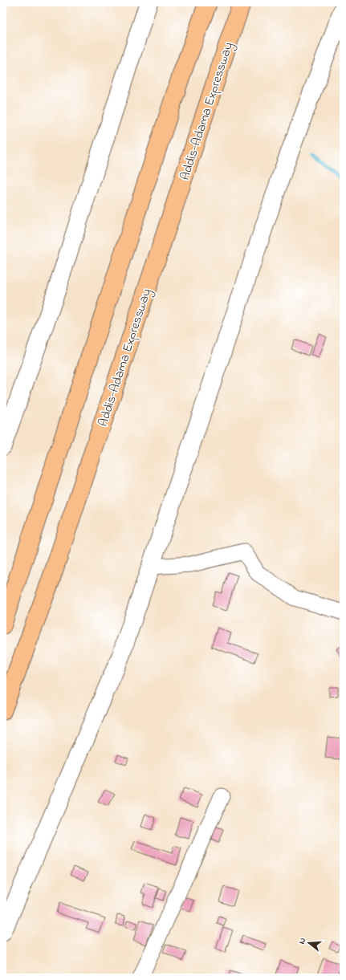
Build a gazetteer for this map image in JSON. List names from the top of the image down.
{
  "streets": {
    "highway": ["Addis-Adama Expressway"]
  },
  "north": "left"
}
